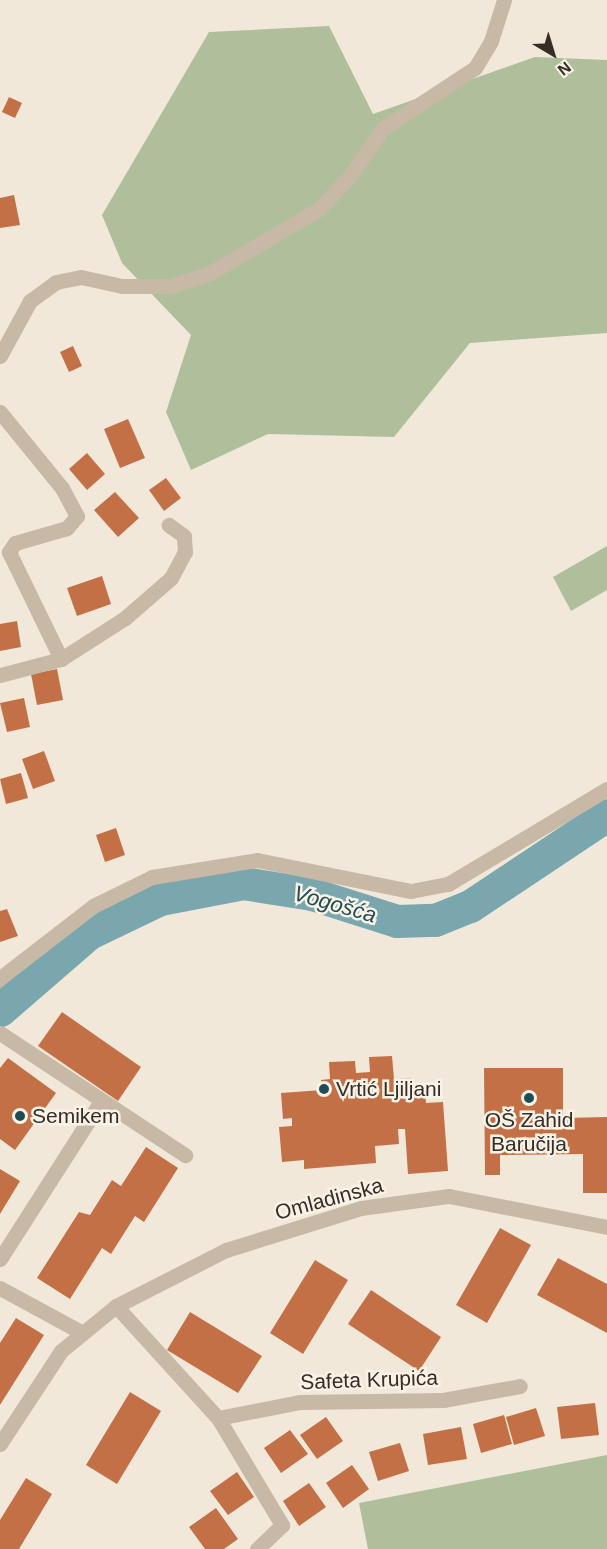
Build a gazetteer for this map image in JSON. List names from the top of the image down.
{
  "streets": {
    "street": ["Omladinska", "Safeta Krupića"]
  },
  "water": ["Vogošća"],
  "places": ["Vrtić Ljiljani", "OŠ Zahid Baručija", "Semikem"],
  "north": "bottom right"
}
